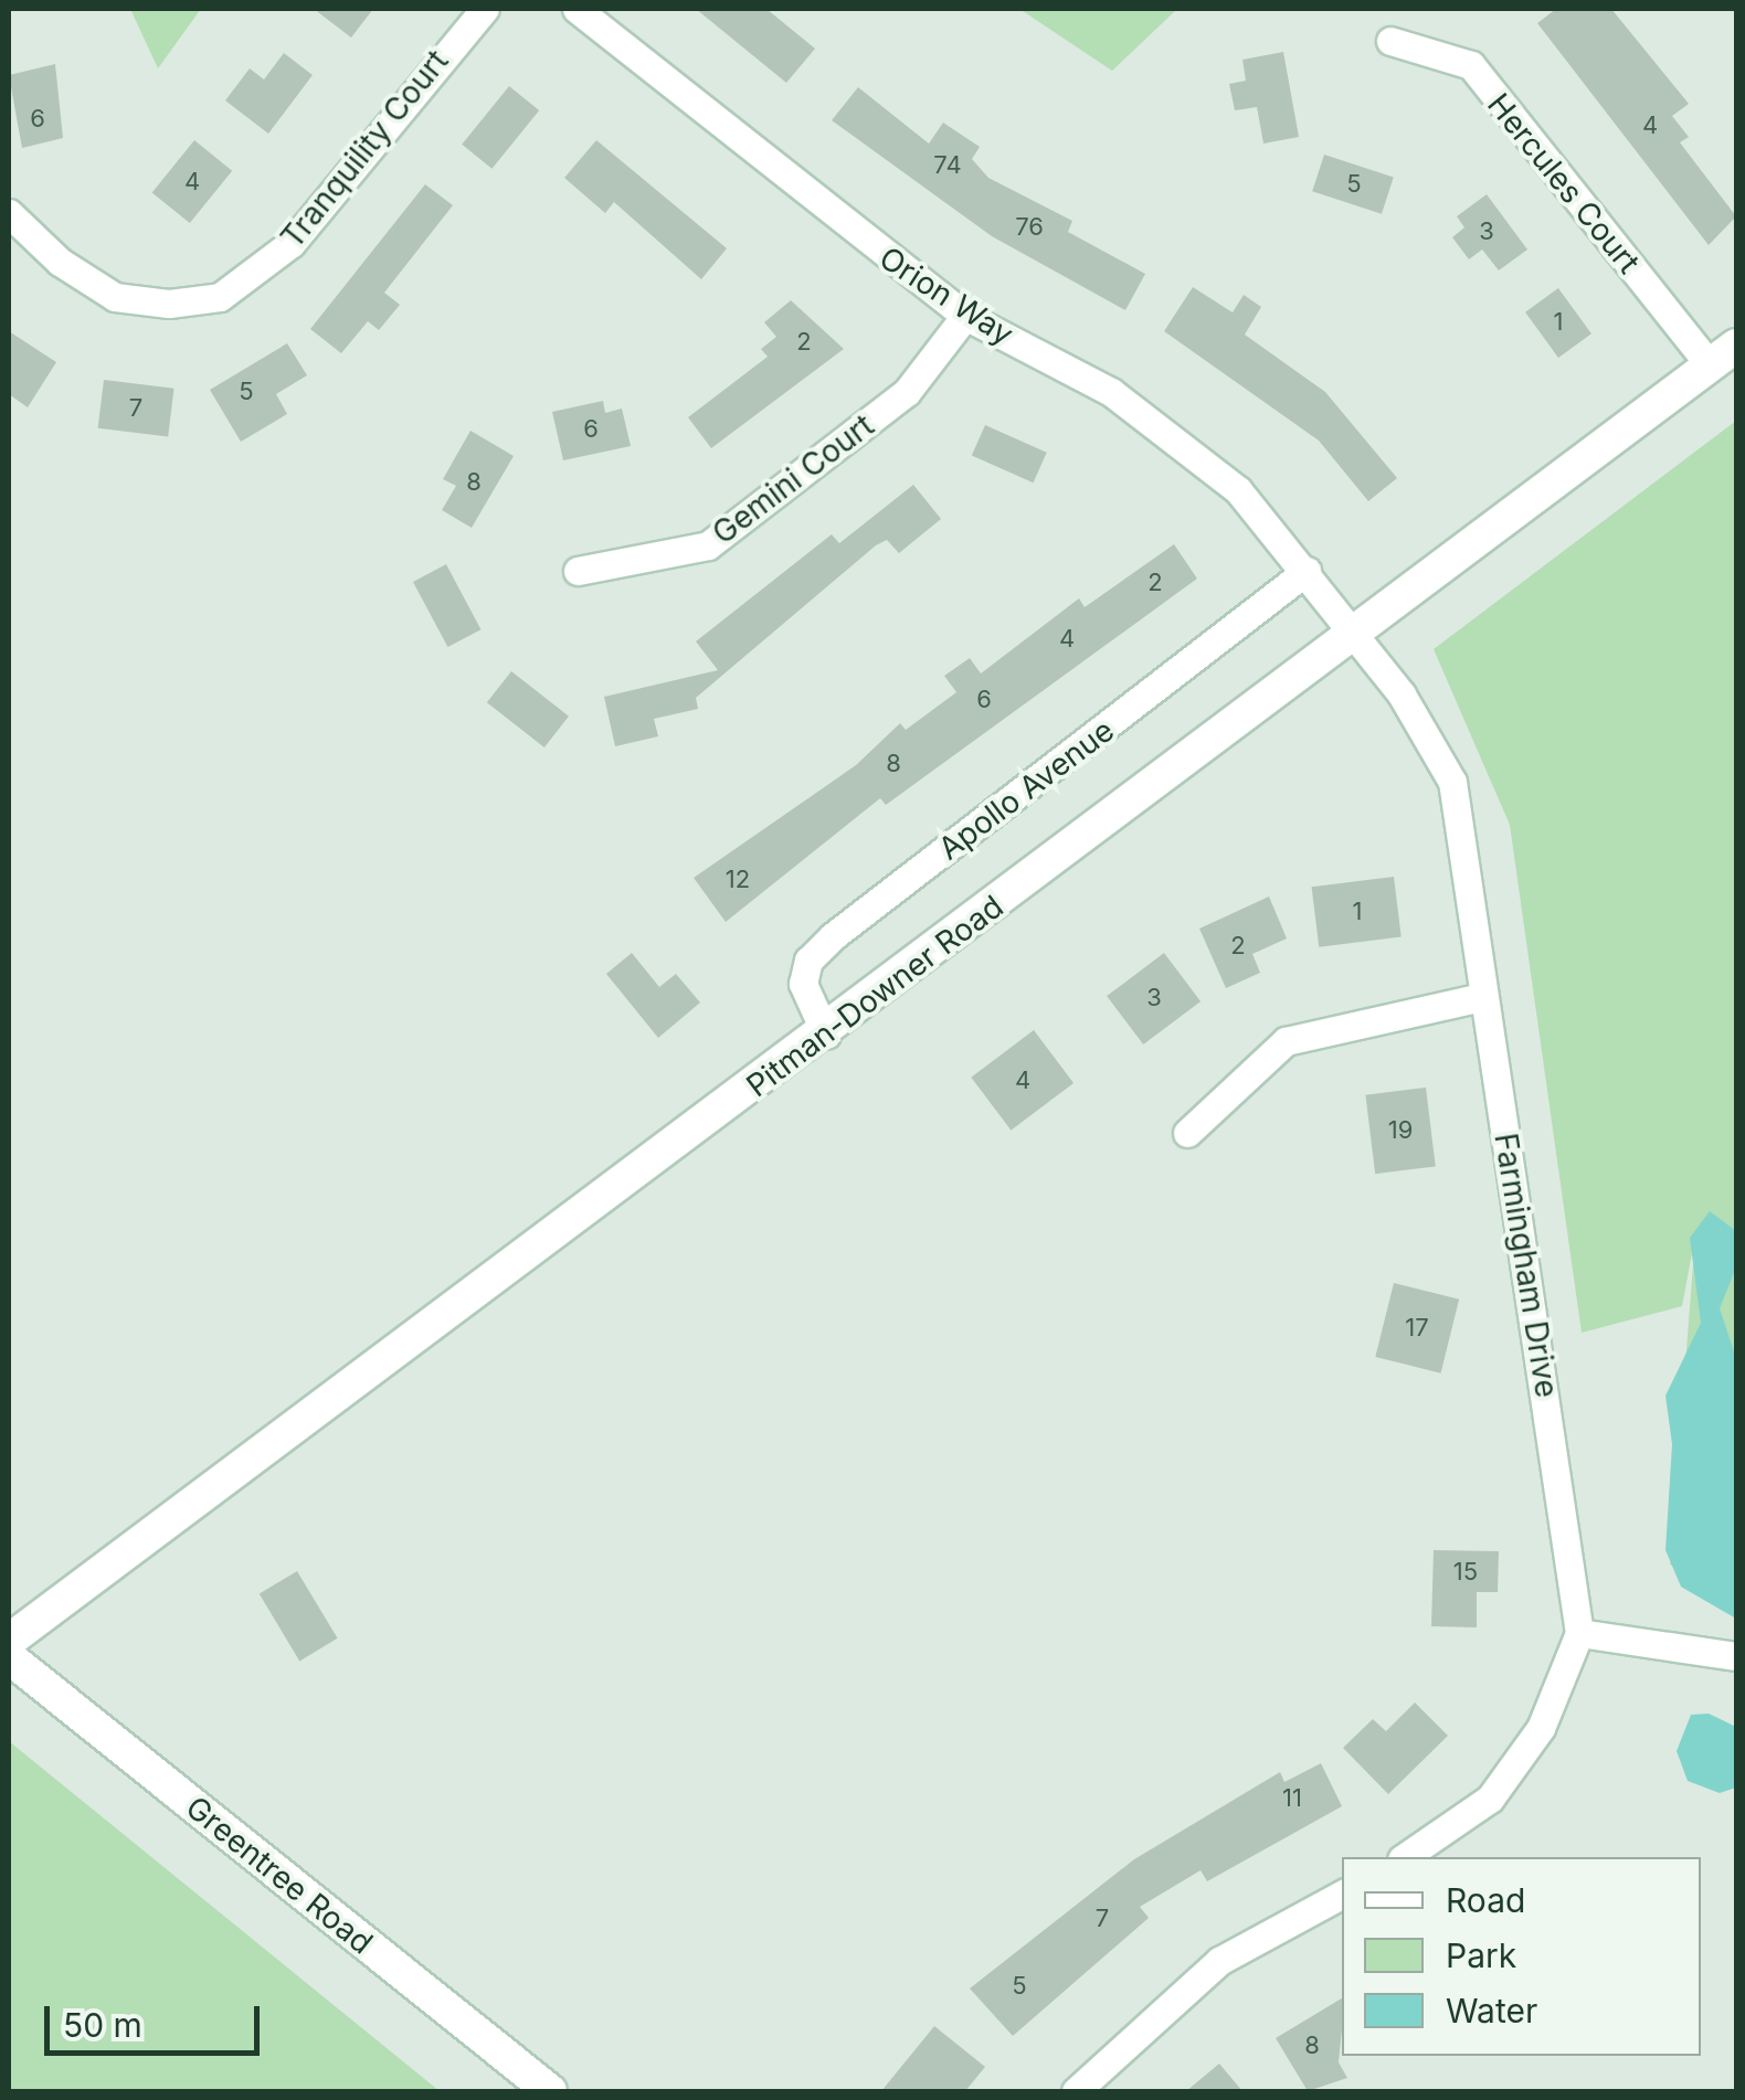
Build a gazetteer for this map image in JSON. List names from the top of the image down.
{
  "streets": {
    "street": [
      "Tranquility Court",
      "Hercules Court",
      "Orion Way",
      "Gemini Court",
      "Apollo Avenue",
      "Pitman-Downer Road",
      "Farmingham Drive",
      "Greentree Road"
    ]
  },
  "crossings": [
    ["Hercules Court", "Pitman-Downer Road"],
    ["Orion Way", "Gemini Court"],
    ["Orion Way", "Apollo Avenue"],
    ["Orion Way", "Pitman-Downer Road"],
    ["Orion Way", "Farmingham Drive"],
    ["Apollo Avenue", "Pitman-Downer Road"],
    ["Pitman-Downer Road", "Farmingham Drive"]
  ],
  "house_numbers": [
    "6",
    "4",
    "74",
    "4",
    "5",
    "76",
    "3",
    "1",
    "2",
    "5",
    "7",
    "6",
    "8",
    "2",
    "4",
    "6",
    "8",
    "12",
    "1",
    "2",
    "3",
    "4",
    "19",
    "17",
    "15",
    "11",
    "7",
    "5",
    "8"
  ],
  "legend": ["Road", "Park", "Water"],
  "scale_bar": "50 m"
}
